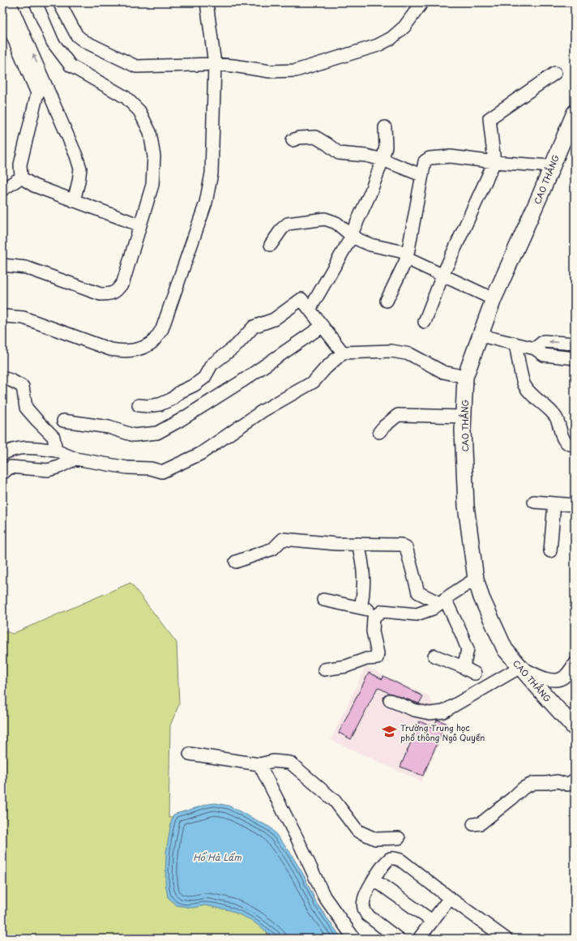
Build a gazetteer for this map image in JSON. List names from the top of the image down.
{
  "streets": {
    "main road": ["CAO THẮNG"]
  },
  "water": ["Hồ Hà Lầm"],
  "places": {
    "school or university": ["Trường Trung học phổ thông Ngô Quyền"]
  }
}
